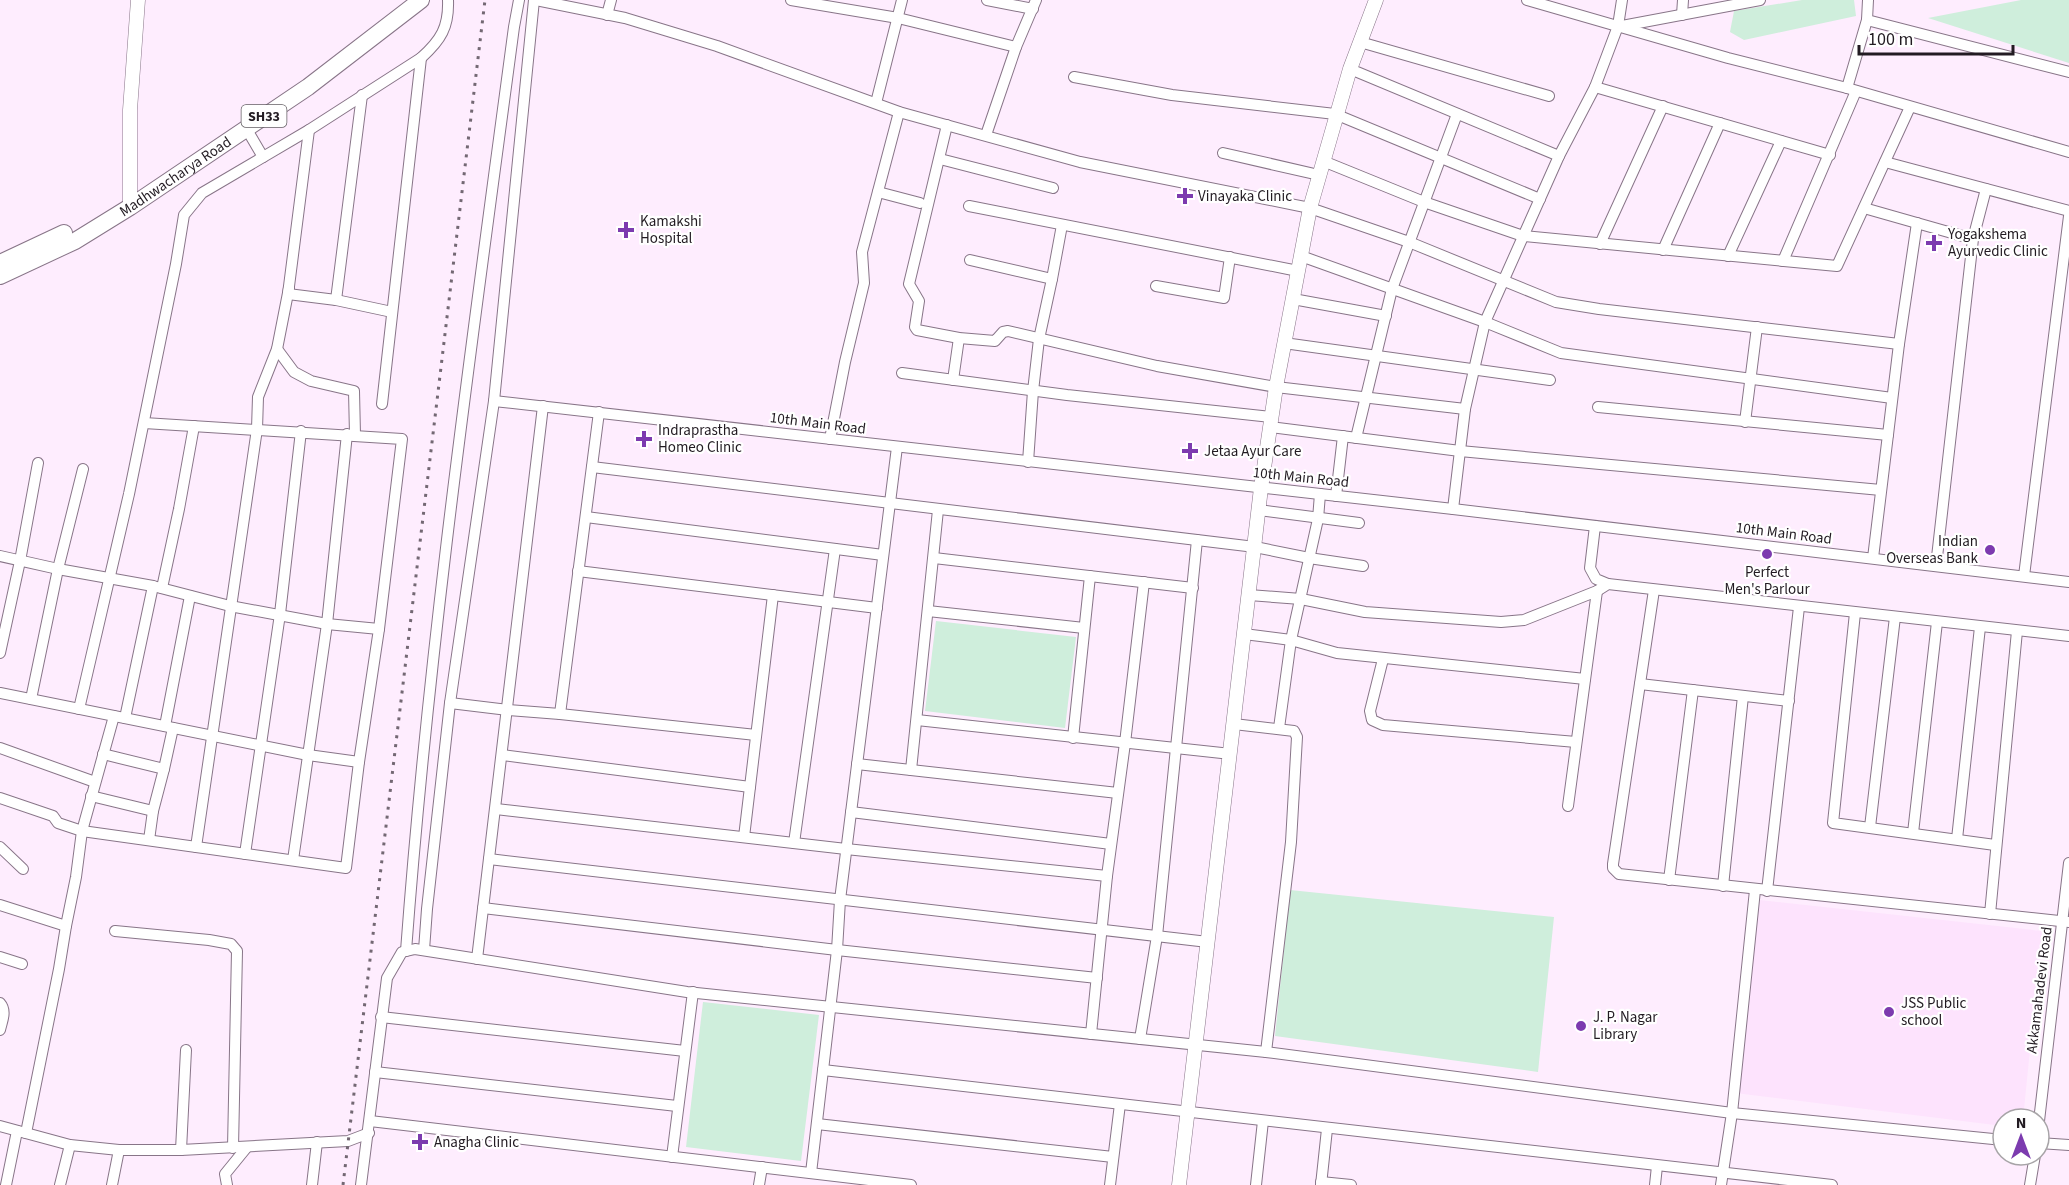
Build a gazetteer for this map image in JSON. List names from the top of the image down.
{
  "streets": {
    "main road": ["SH33", "Madhwacharya Road"],
    "street": ["10th Main Road", "Akkamahadevi Road"]
  },
  "places": {
    "health": [
      "Vinayaka Clinic",
      "Kamakshi Hospital",
      "Yogakshema Ayurvedic Clinic",
      "Indraprastha Homeo Clinic",
      "Jetaa Ayur Care",
      "Anagha Clinic"
    ],
    "other": [
      "Indian Overseas Bank",
      "Perfect Men's Parlour",
      "JSS Public school",
      "J. P. Nagar Library"
    ]
  },
  "scale_bar": "100 m",
  "north": "top"
}
